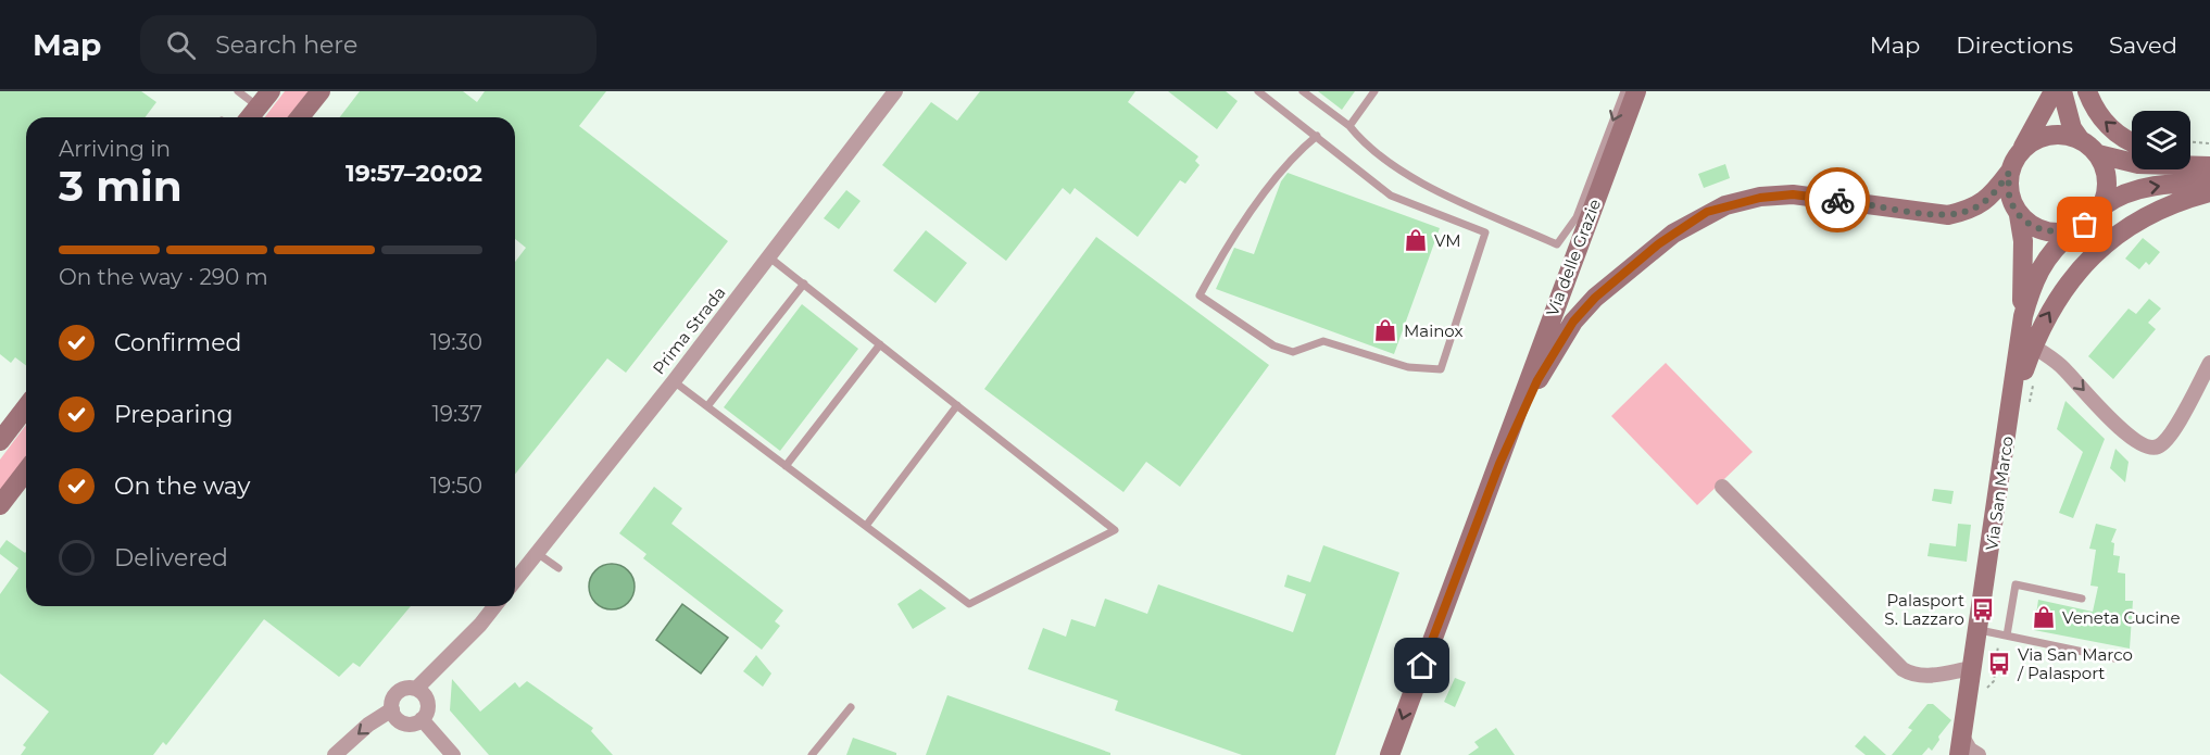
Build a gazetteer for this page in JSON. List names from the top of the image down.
{
  "streets": {
    "main road": ["Via delle Grazie", "Via San Marco"],
    "street": ["Prima Strada"]
  },
  "one_way": ["Via delle Grazie"],
  "places": {
    "shop": ["VM", "Mainox", "Veneta Cucine"],
    "bus stop": ["Palasport S. Lazzaro", "Via San Marco / Palasport"]
  },
  "page": {
    "header": "Map",
    "search": "Search here",
    "nav": ["Map", "Directions", "Saved"],
    "heading": ["3 min", "Arriving in", "19:57–20:02"],
    "bar": "On the way · 290 m",
    "list": [
      ["Confirmed", "19:30"],
      ["Preparing", "19:37"],
      ["On the way", "19:50"],
      "Delivered"
    ]
  }
}
